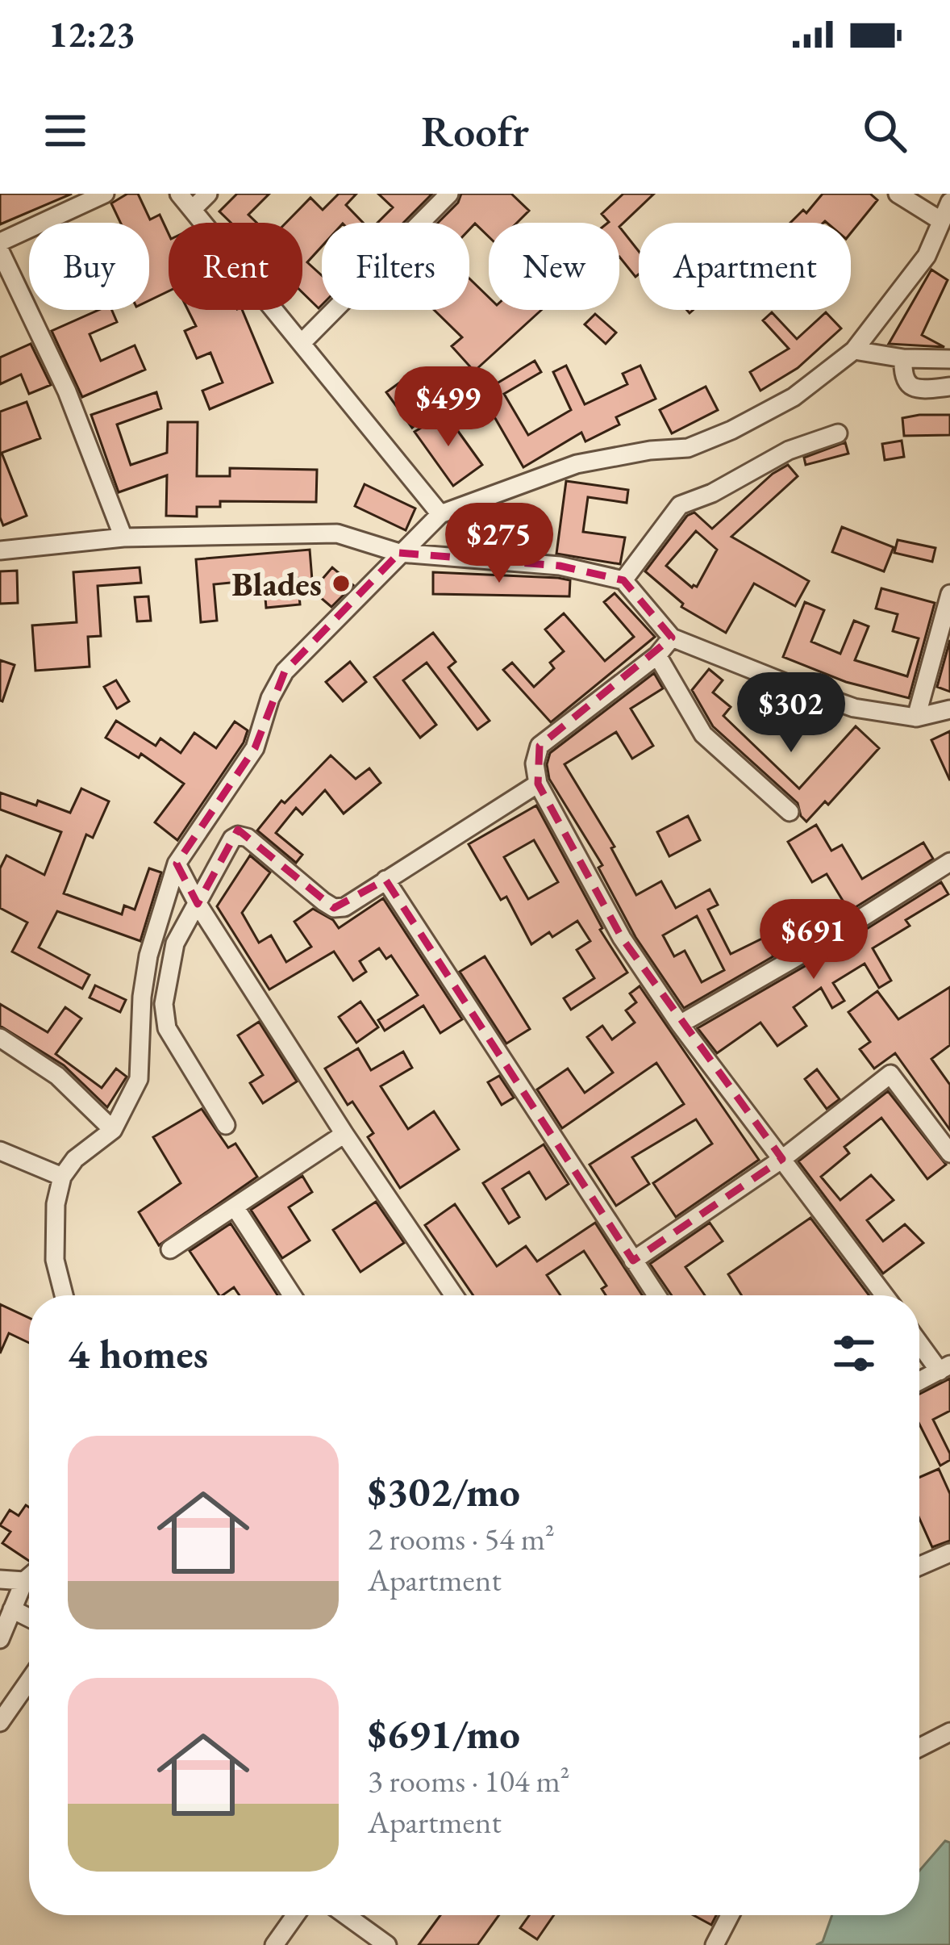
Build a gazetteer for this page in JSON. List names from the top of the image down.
{
  "places": ["Blades"],
  "page": {
    "status": "12:23",
    "header": "Roofr",
    "chip": [
      "Buy",
      "Rent",
      "Filters",
      "New",
      "Apartment"
    ],
    "price": [
      "$499",
      "$275",
      "$302",
      "$691"
    ],
    "heading": "4 homes",
    "list": [
      {
        "name": "$302/mo",
        "note": "2 rooms · 54 m² · Apartment"
      },
      {
        "name": "$691/mo",
        "note": "3 rooms · 104 m² · Apartment"
      }
    ]
  }
}
